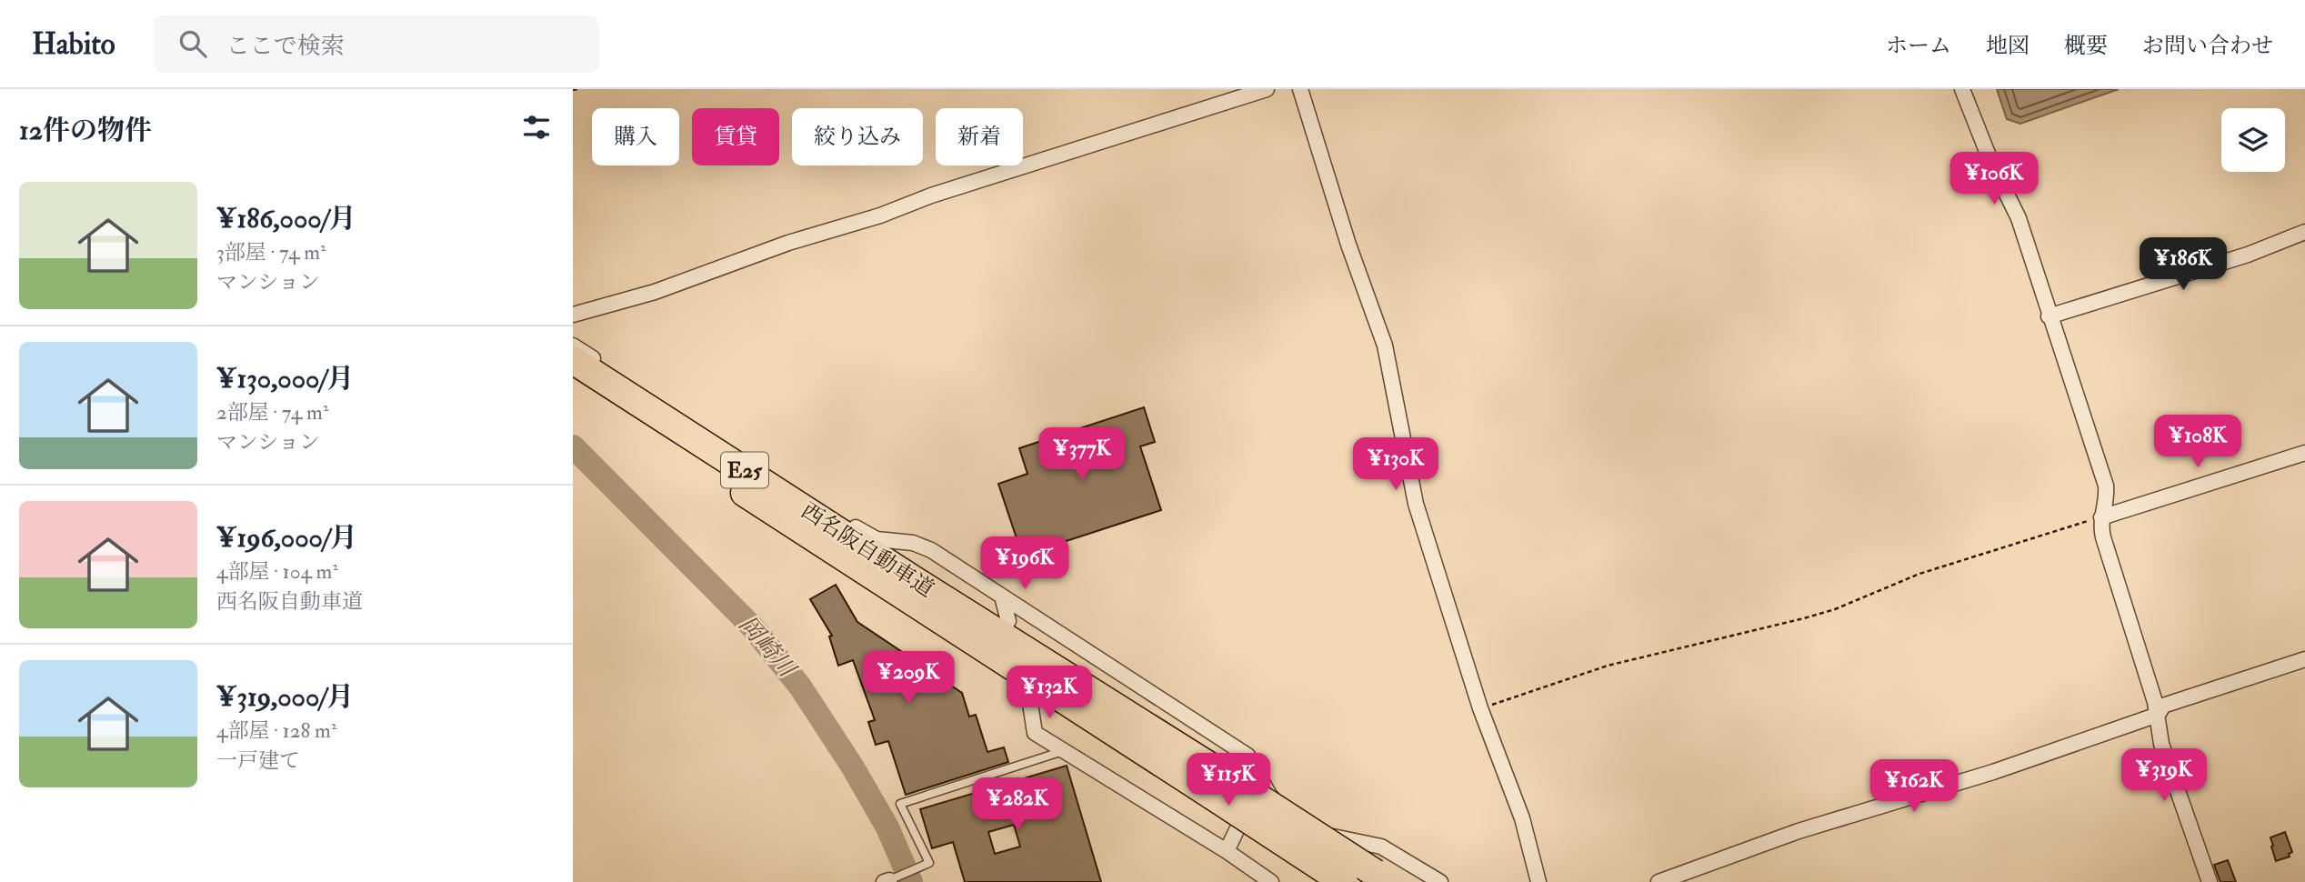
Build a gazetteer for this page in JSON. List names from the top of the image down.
{
  "streets": {
    "highway": ["E25", "西名阪自動車道"]
  },
  "water": ["岡崎川"],
  "page": {
    "header": "Habito",
    "search": "ここで検索",
    "nav": [
      "ホーム",
      "地図",
      "概要",
      "お問い合わせ"
    ],
    "heading": "12件の物件",
    "chip": [
      "購入",
      "賃貸",
      "絞り込み",
      "新着"
    ],
    "price": [
      "¥106K",
      "¥186K",
      "¥108K",
      "¥377K",
      "¥130K",
      "¥196K",
      "¥209K",
      "¥132K",
      "¥319K",
      "¥115K",
      "¥162K",
      "¥282K"
    ],
    "list": [
      {
        "name": "¥186,000/月",
        "note": "3部屋 · 74 m² · マンション"
      },
      {
        "name": "¥130,000/月",
        "note": "2部屋 · 74 m² · マンション"
      },
      {
        "name": "¥196,000/月",
        "note": "4部屋 · 104 m² · 西名阪自動車道"
      },
      {
        "name": "¥319,000/月",
        "note": "4部屋 · 128 m² · 一戸建て"
      }
    ]
  }
}
